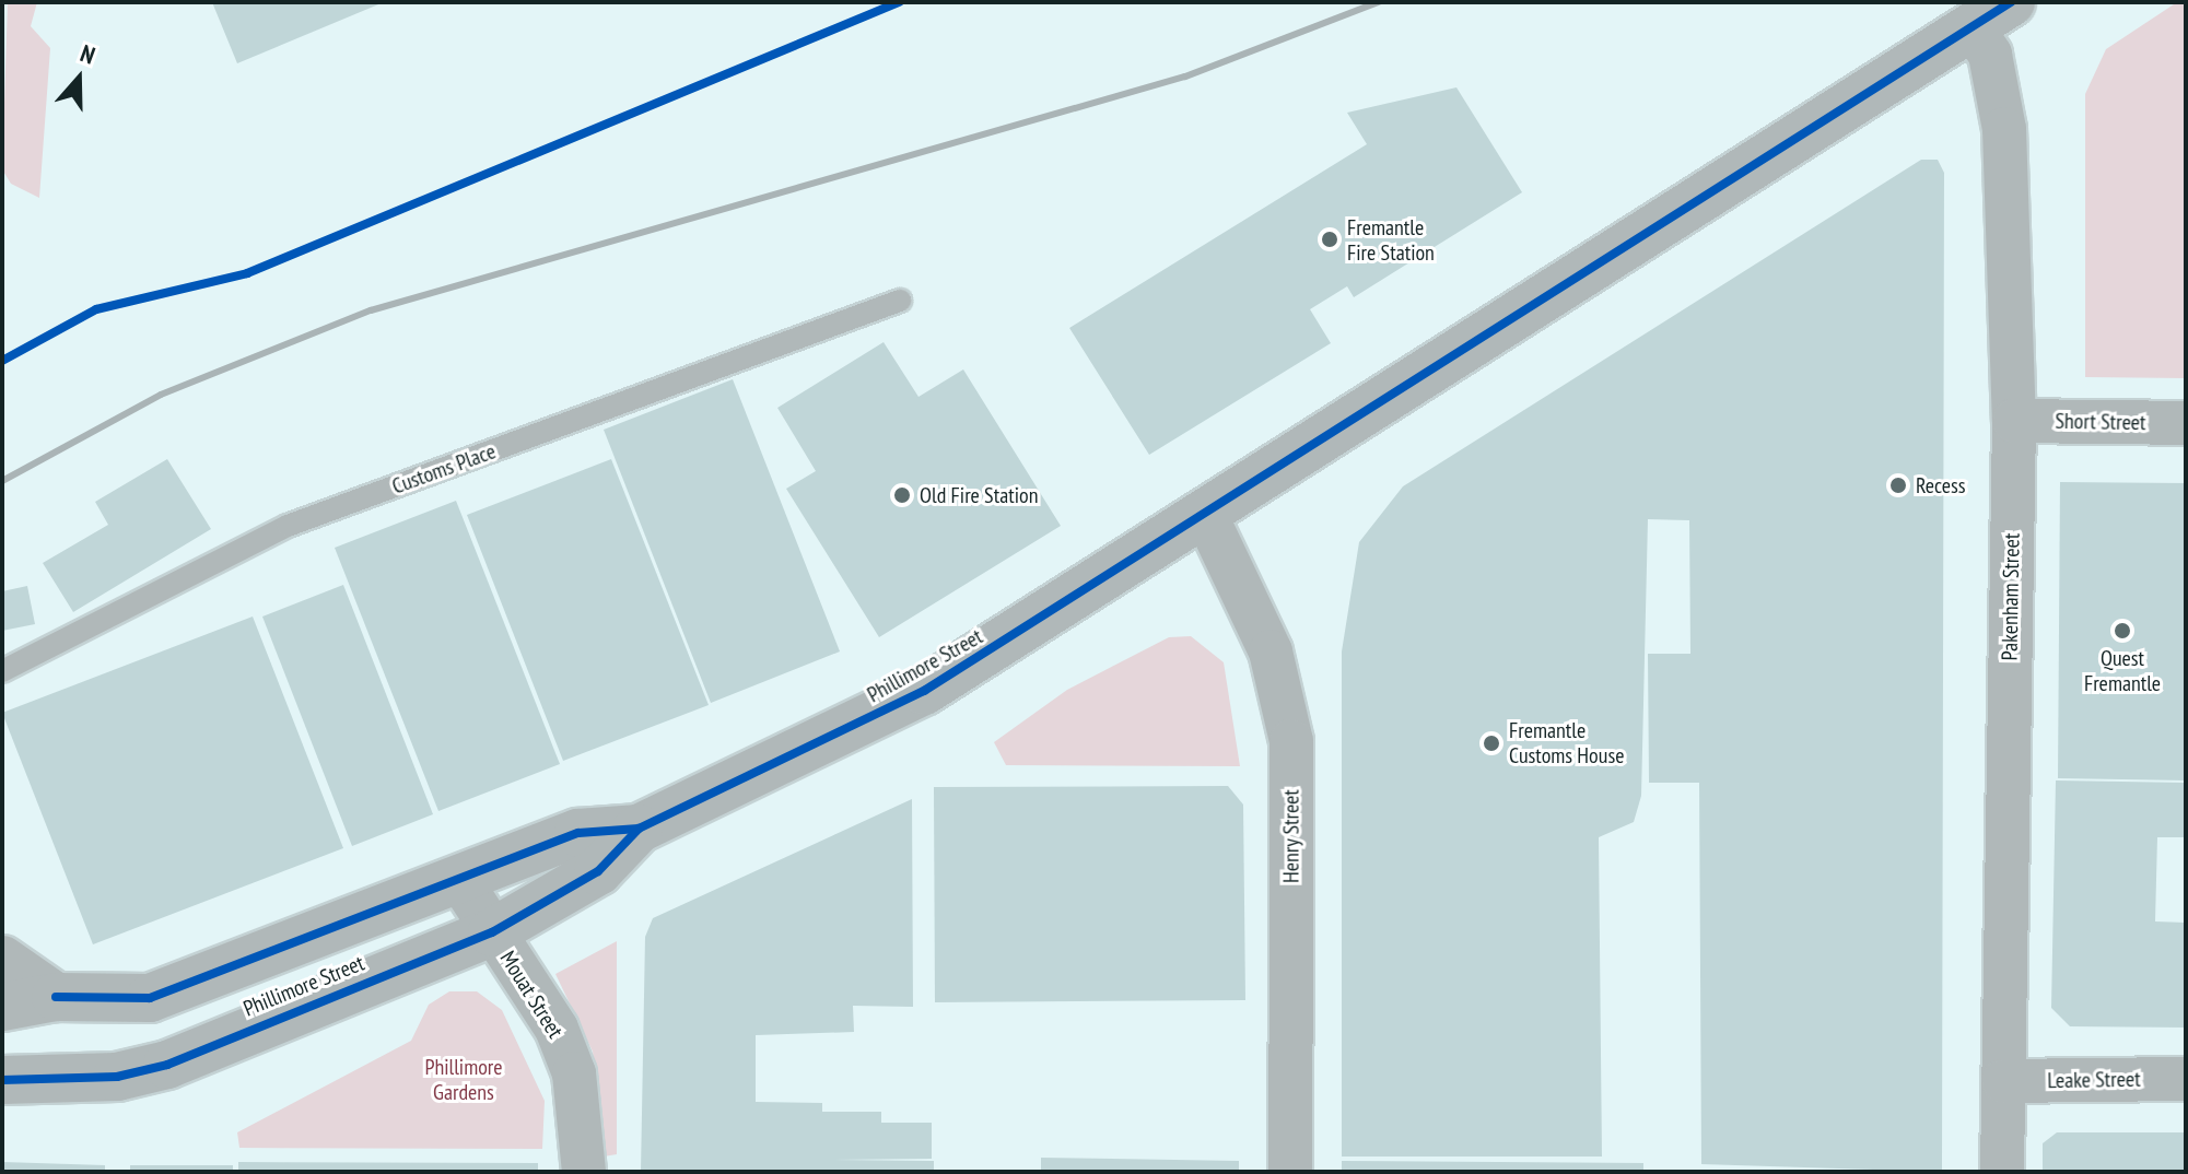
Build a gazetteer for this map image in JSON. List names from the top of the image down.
{
  "streets": {
    "street": [
      "Short Street",
      "Pakenham Street",
      "Phillimore Street",
      "Henry Street",
      "Mouat Street",
      "Leake Street"
    ],
    "lane": ["Customs Place"]
  },
  "crossings": [
    ["Short Street", "Pakenham Street"],
    ["Pakenham Street", "Phillimore Street"],
    ["Pakenham Street", "Leake Street"],
    ["Phillimore Street", "Henry Street"],
    ["Phillimore Street", "Mouat Street"]
  ],
  "parks": ["Phillimore Gardens"],
  "places": [
    "Fremantle Fire Station",
    "Recess",
    "Old Fire Station",
    "Quest Fremantle",
    "Fremantle Customs House"
  ],
  "north": "top"
}
